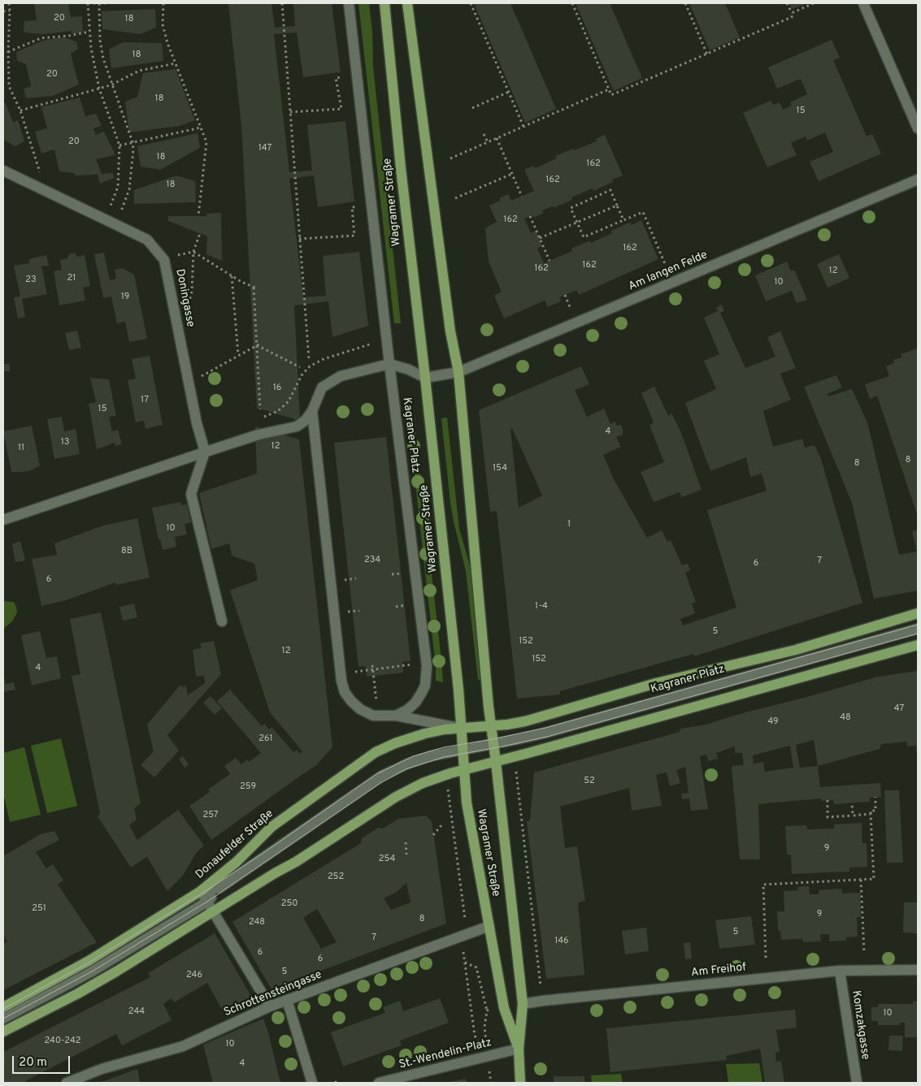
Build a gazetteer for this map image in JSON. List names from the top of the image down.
{
  "streets": {
    "main road": ["Wagramer Straße", "Kagraner Platz", "Donaufelder Straße"],
    "street": [
      "Am langen Felde",
      "Doningasse",
      "Am Freihof",
      "Schrottensteingasse",
      "Komzakgasse",
      "St.-Wendelin-Platz"
    ]
  },
  "crossings": [
    ["Wagramer Straße", "Am langen Felde"],
    ["Wagramer Straße", "Kagraner Platz"],
    ["Wagramer Straße", "Donaufelder Straße"],
    ["Wagramer Straße", "Am Freihof"],
    ["Wagramer Straße", "Schrottensteingasse"],
    ["Wagramer Straße", "St.-Wendelin-Platz"],
    ["Kagraner Platz", "Donaufelder Straße"],
    ["Am Freihof", "Komzakgasse"]
  ],
  "house_numbers": [
    "20",
    "18",
    "18",
    "20",
    "18",
    "15",
    "20",
    "147",
    "18",
    "162",
    "162",
    "18",
    "162",
    "162",
    "162",
    "162",
    "12",
    "21",
    "23",
    "10",
    "19",
    "16",
    "17",
    "15",
    "4",
    "13",
    "12",
    "11",
    "8",
    "8",
    "154",
    "1",
    "10",
    "8B",
    "234",
    "7",
    "6",
    "6",
    "1-4",
    "5",
    "152",
    "12",
    "152",
    "4",
    "47",
    "48",
    "49",
    "261",
    "52",
    "259",
    "257",
    "9",
    "254",
    "252",
    "250",
    "251",
    "9",
    "8",
    "248",
    "5",
    "7",
    "146",
    "6",
    "6",
    "5",
    "246",
    "244",
    "10",
    "240-242",
    "10",
    "4"
  ],
  "scale_bar": "20 m"
}
